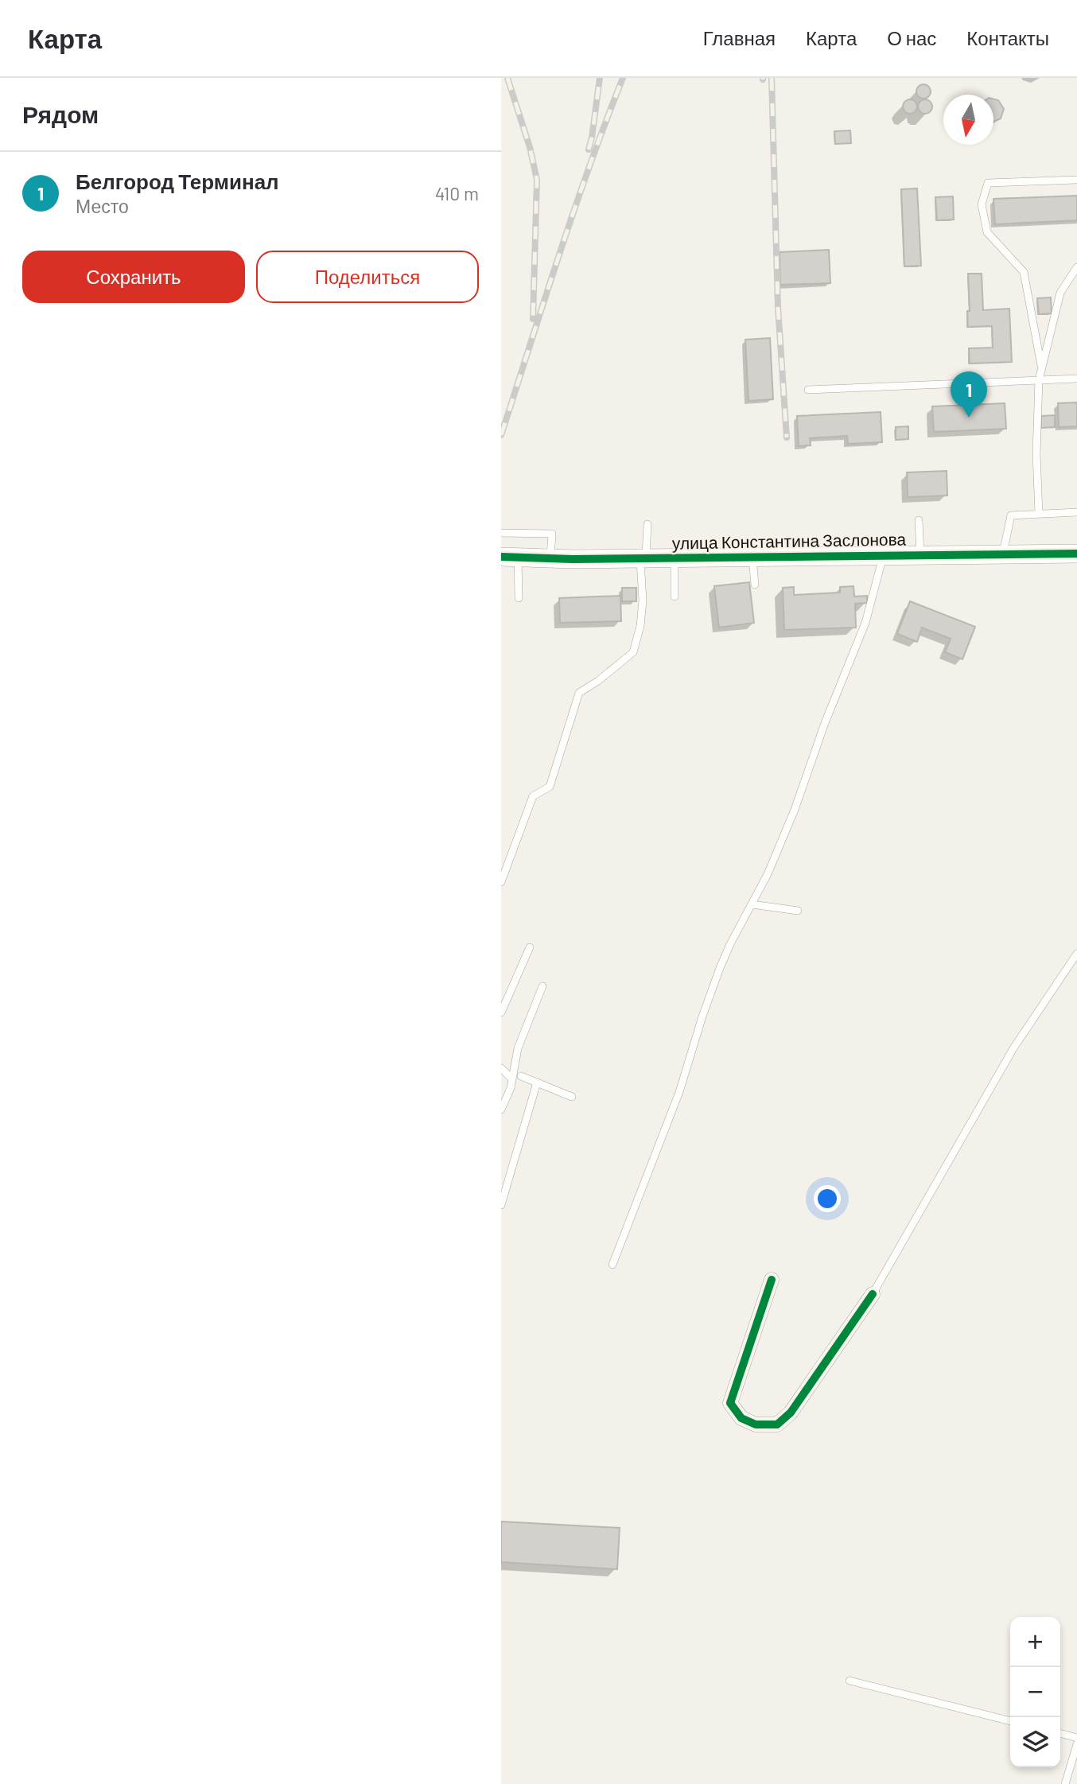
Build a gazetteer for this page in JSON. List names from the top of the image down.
{
  "streets": {
    "street": ["улица Константина Заслонова"]
  },
  "north": "bottom",
  "page": {
    "header": "Карта",
    "nav": [
      "Главная",
      "Карта",
      "О нас",
      "Контакты"
    ],
    "heading": "Рядом",
    "list": [
      {
        "mark": "1",
        "name": "Белгород Терминал",
        "note": "Место",
        "value": "410 m"
      }
    ],
    "buttons": ["Сохранить", "Поделиться"],
    "pins": "1",
    "map_buttons": ["+", "−"]
  }
}
